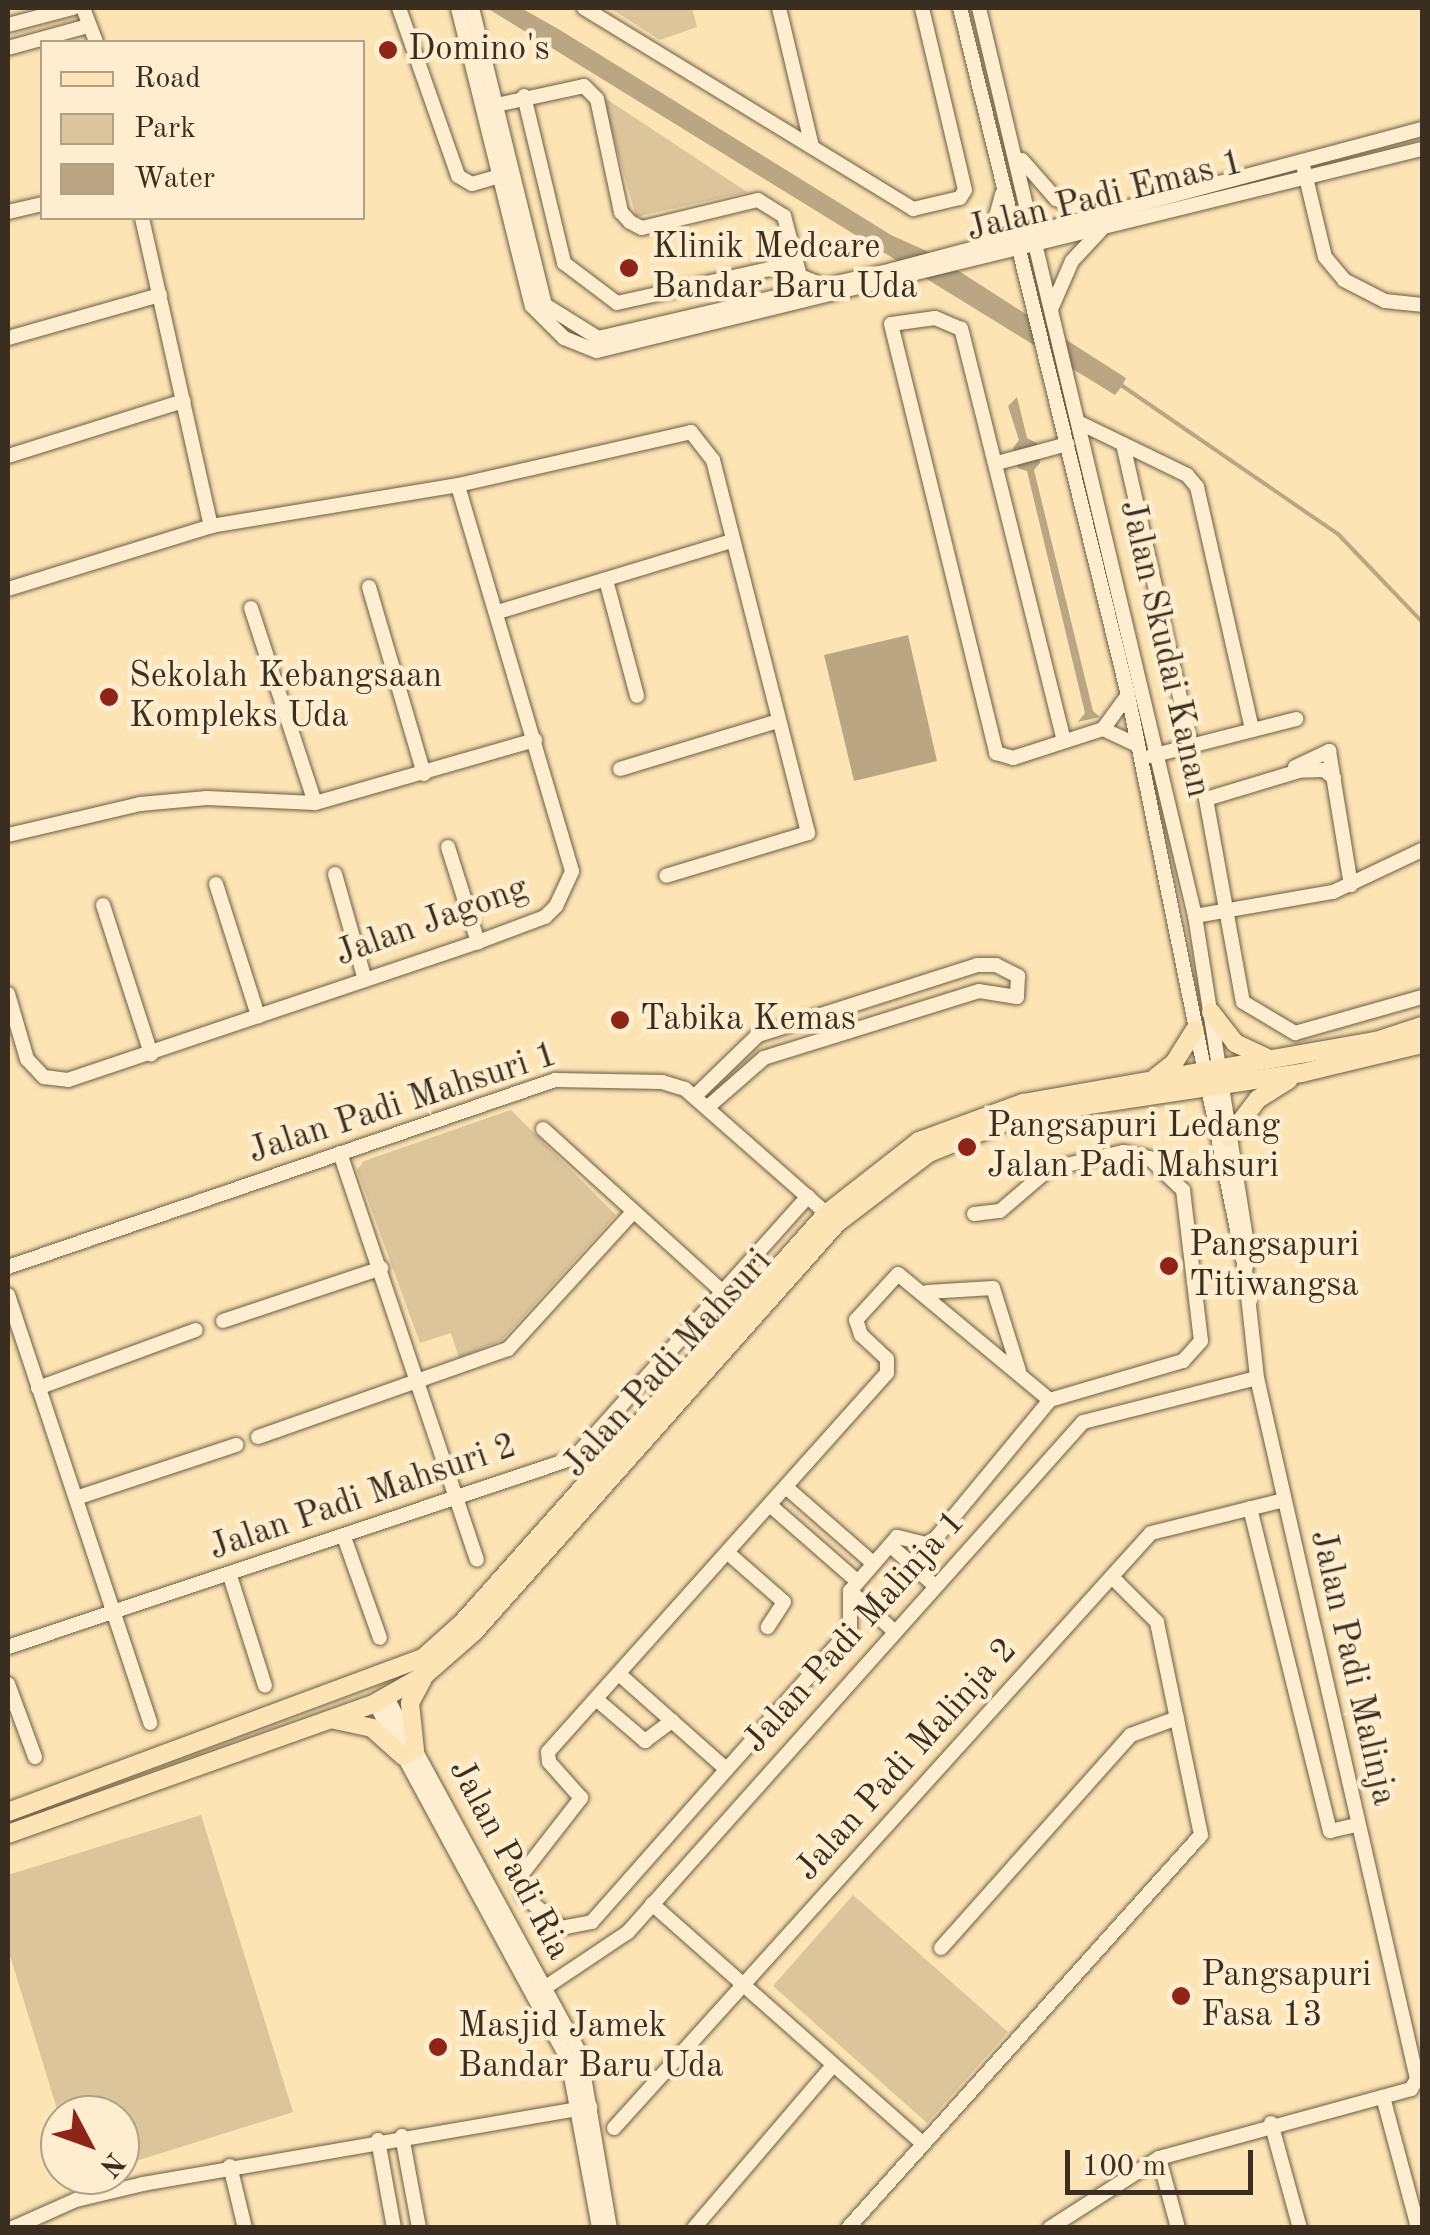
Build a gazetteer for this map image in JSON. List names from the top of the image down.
{
  "streets": {
    "main road": ["Jalan Padi Mahsuri"],
    "street": [
      "Jalan Padi Emas 1",
      "Jalan Skudai Kanan",
      "Jalan Jagong",
      "Jalan Padi Mahsuri 1",
      "Jalan Padi Mahsuri 2",
      "Jalan Padi Malinja 1",
      "Jalan Padi Malinja",
      "Jalan Padi Malinja 2",
      "Jalan Padi Ria"
    ]
  },
  "crossings": [
    ["Jalan Padi Emas 1", "Jalan Skudai Kanan"],
    ["Jalan Skudai Kanan", "Jalan Padi Mahsuri"],
    ["Jalan Skudai Kanan", "Jalan Padi Malinja"],
    ["Jalan Padi Mahsuri 1", "Jalan Padi Mahsuri"],
    ["Jalan Padi Mahsuri 1", "Jalan Padi Mahsuri 2"],
    ["Jalan Padi Mahsuri", "Jalan Padi Malinja"],
    ["Jalan Padi Mahsuri", "Jalan Padi Ria"],
    ["Jalan Padi Malinja 1", "Jalan Padi Malinja"],
    ["Jalan Padi Malinja 1", "Jalan Padi Ria"],
    ["Jalan Padi Malinja", "Jalan Padi Malinja 2"]
  ],
  "places": [
    "Domino's",
    "Klinik Medcare Bandar Baru Uda",
    "Sekolah Kebangsaan Kompleks Uda",
    "Tabika Kemas",
    "Pangsapuri Ledang Jalan Padi Mahsuri",
    "Pangsapuri Titiwangsa",
    "Pangsapuri Fasa 13",
    "Masjid Jamek Bandar Baru Uda"
  ],
  "legend": ["Road", "Park", "Water"],
  "scale_bar": "100 m",
  "north": "bottom right"
}
